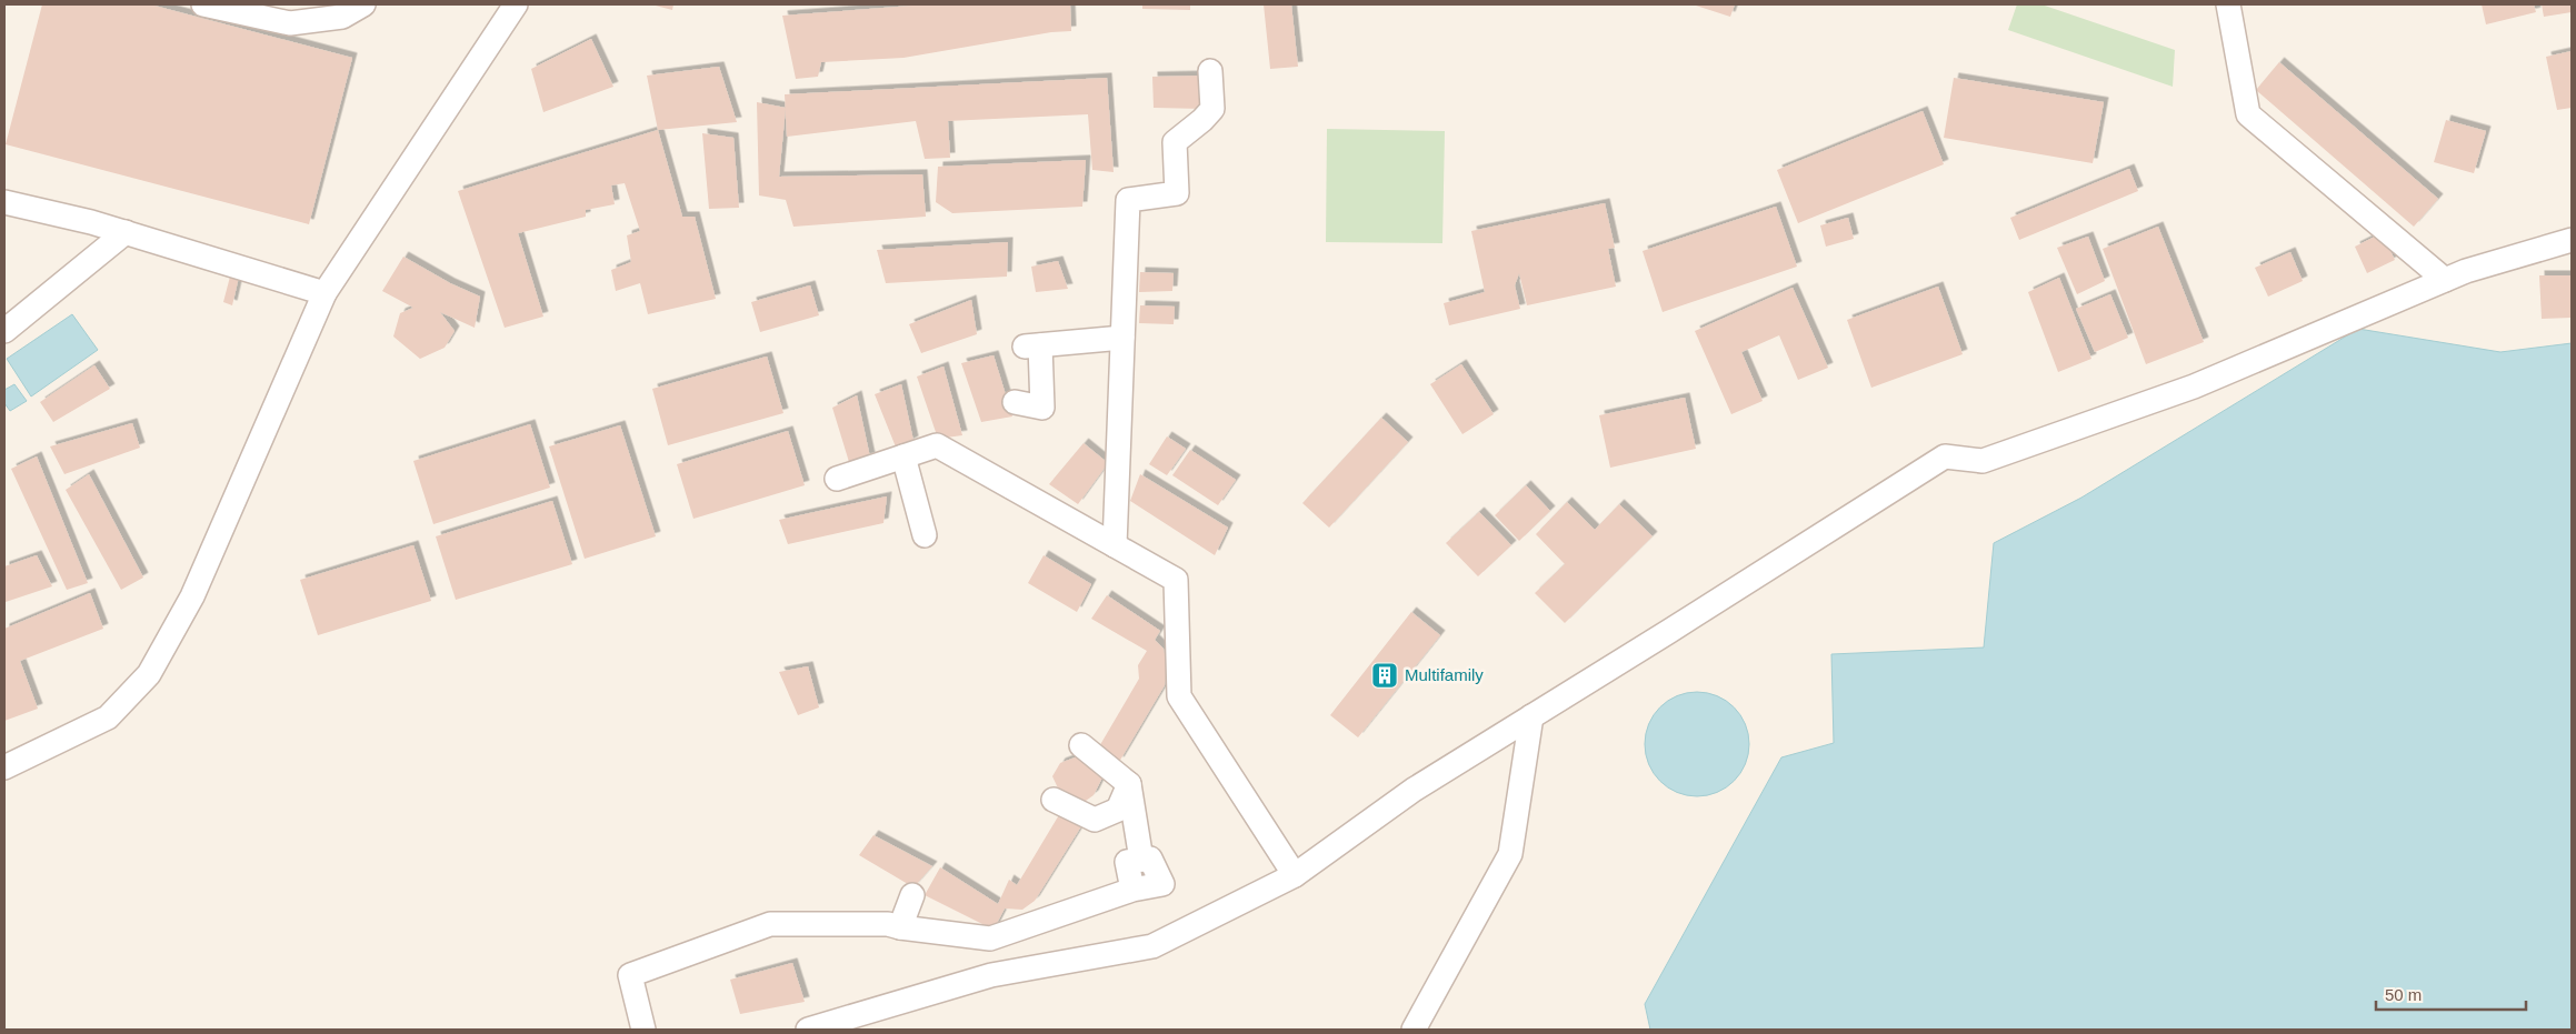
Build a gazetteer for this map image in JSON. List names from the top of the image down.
{
  "places": {
    "building": ["Multifamily"]
  },
  "scale_bar": "50 m"
}
